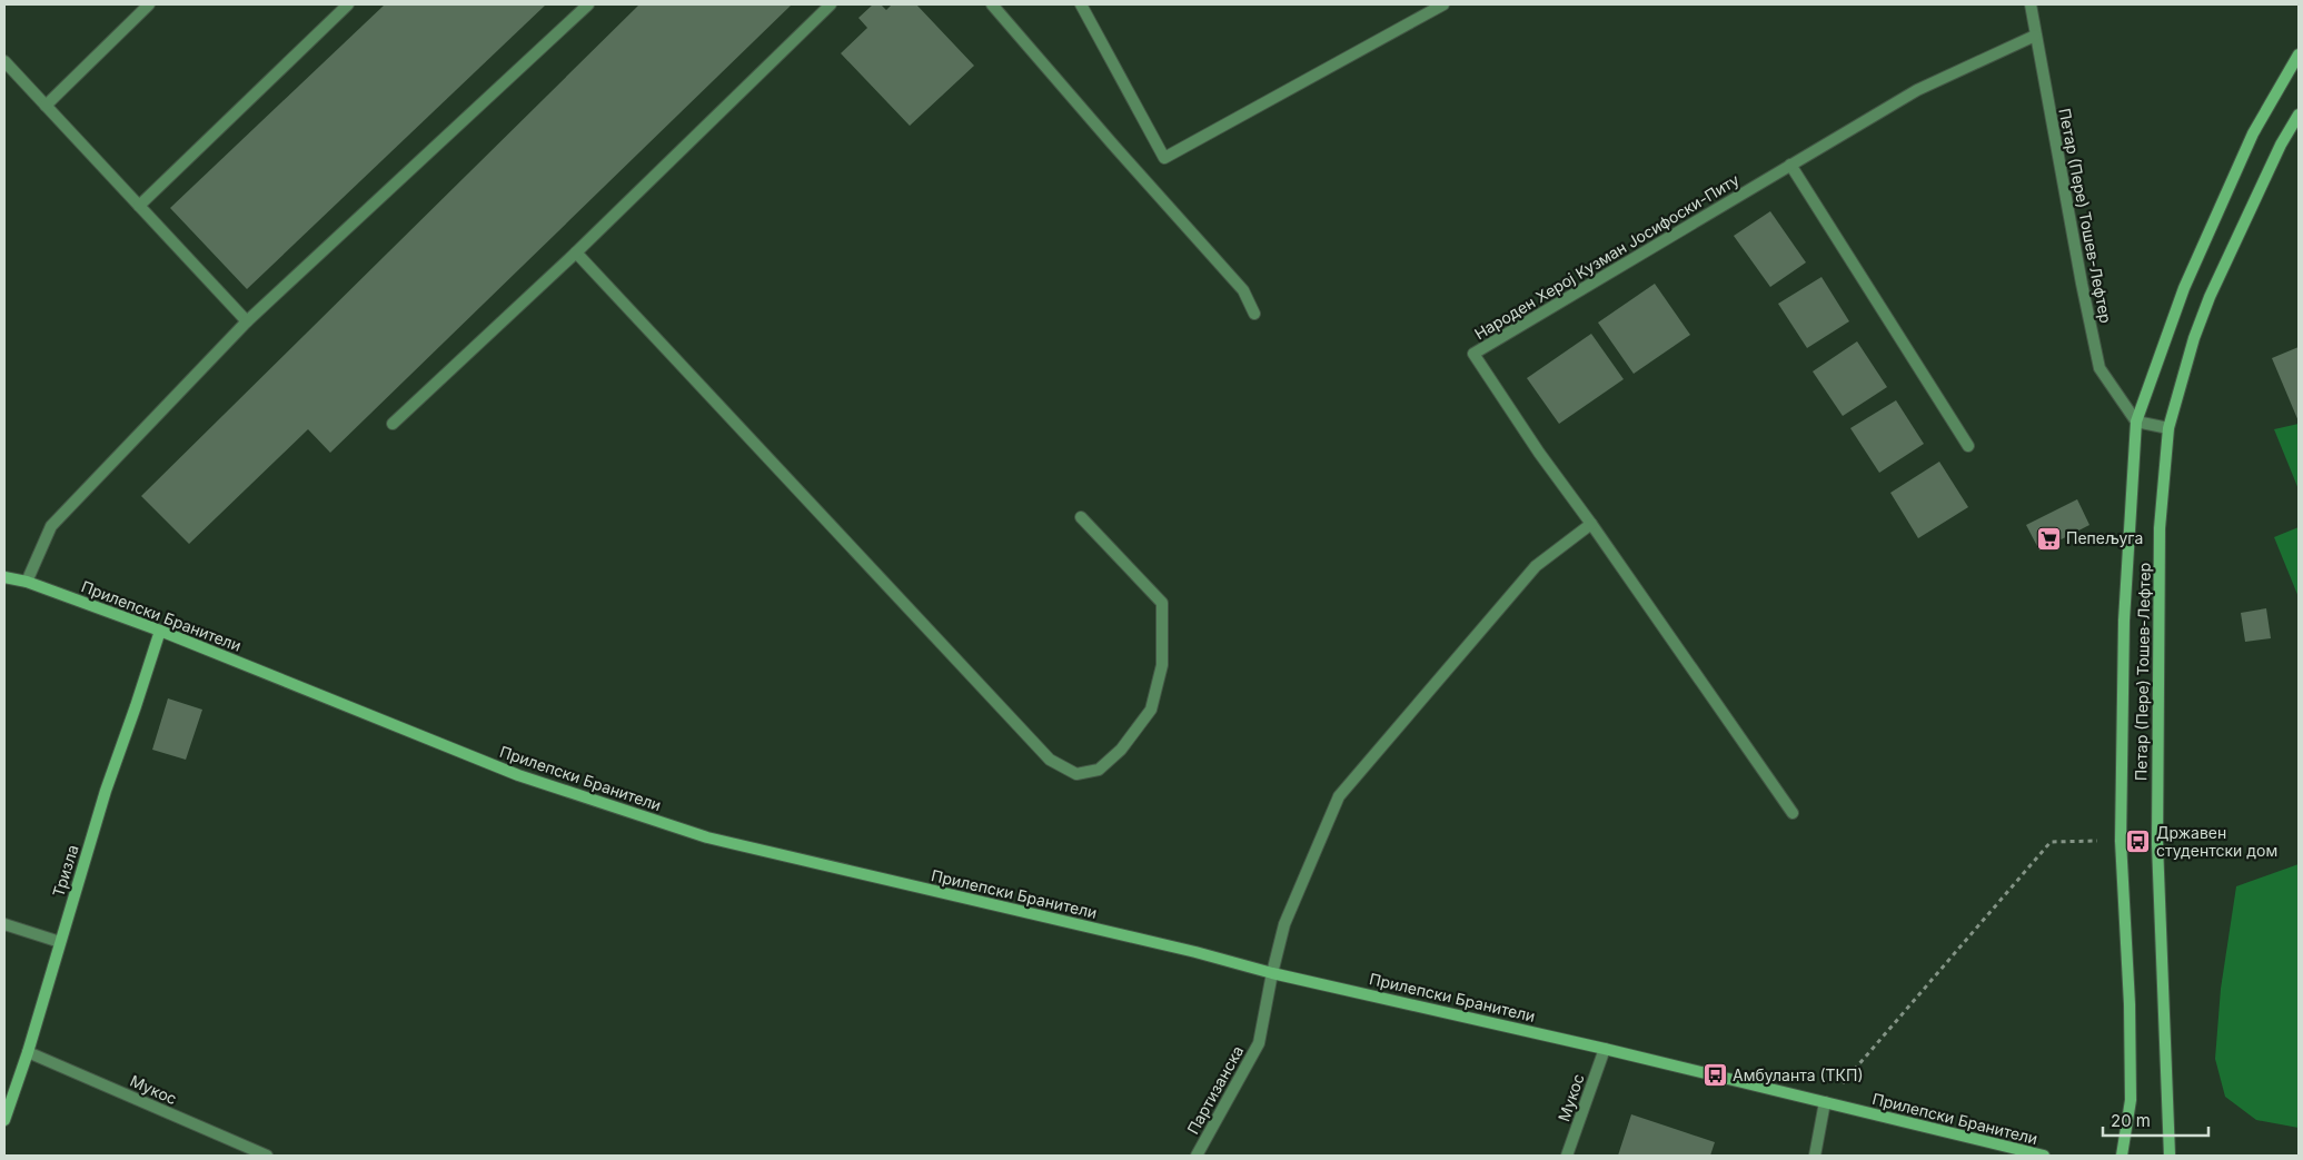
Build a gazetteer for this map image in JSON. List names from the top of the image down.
{
  "streets": {
    "street": [
      "Петар (Пере) Тошев-Лефтер",
      "Народен Херој Кузман Јосифоски-Питу",
      "Прилепски Бранители",
      "Тризла",
      "Мукос",
      "Партизанска"
    ]
  },
  "crossings": [
    ["Петар (Пере) Тошев-Лефтер", "Народен Херој Кузман Јосифоски-Питу"],
    ["Прилепски Бранители", "Тризла"],
    ["Прилепски Бранители", "Мукос"],
    ["Прилепски Бранители", "Партизанска"],
    ["Тризла", "Мукос"]
  ],
  "places": {
    "supermarket": ["Пепељуга"],
    "bus stop": ["Државен студентски дом", "Амбуланта (ТКП)"]
  },
  "scale_bar": "20 m"
}
